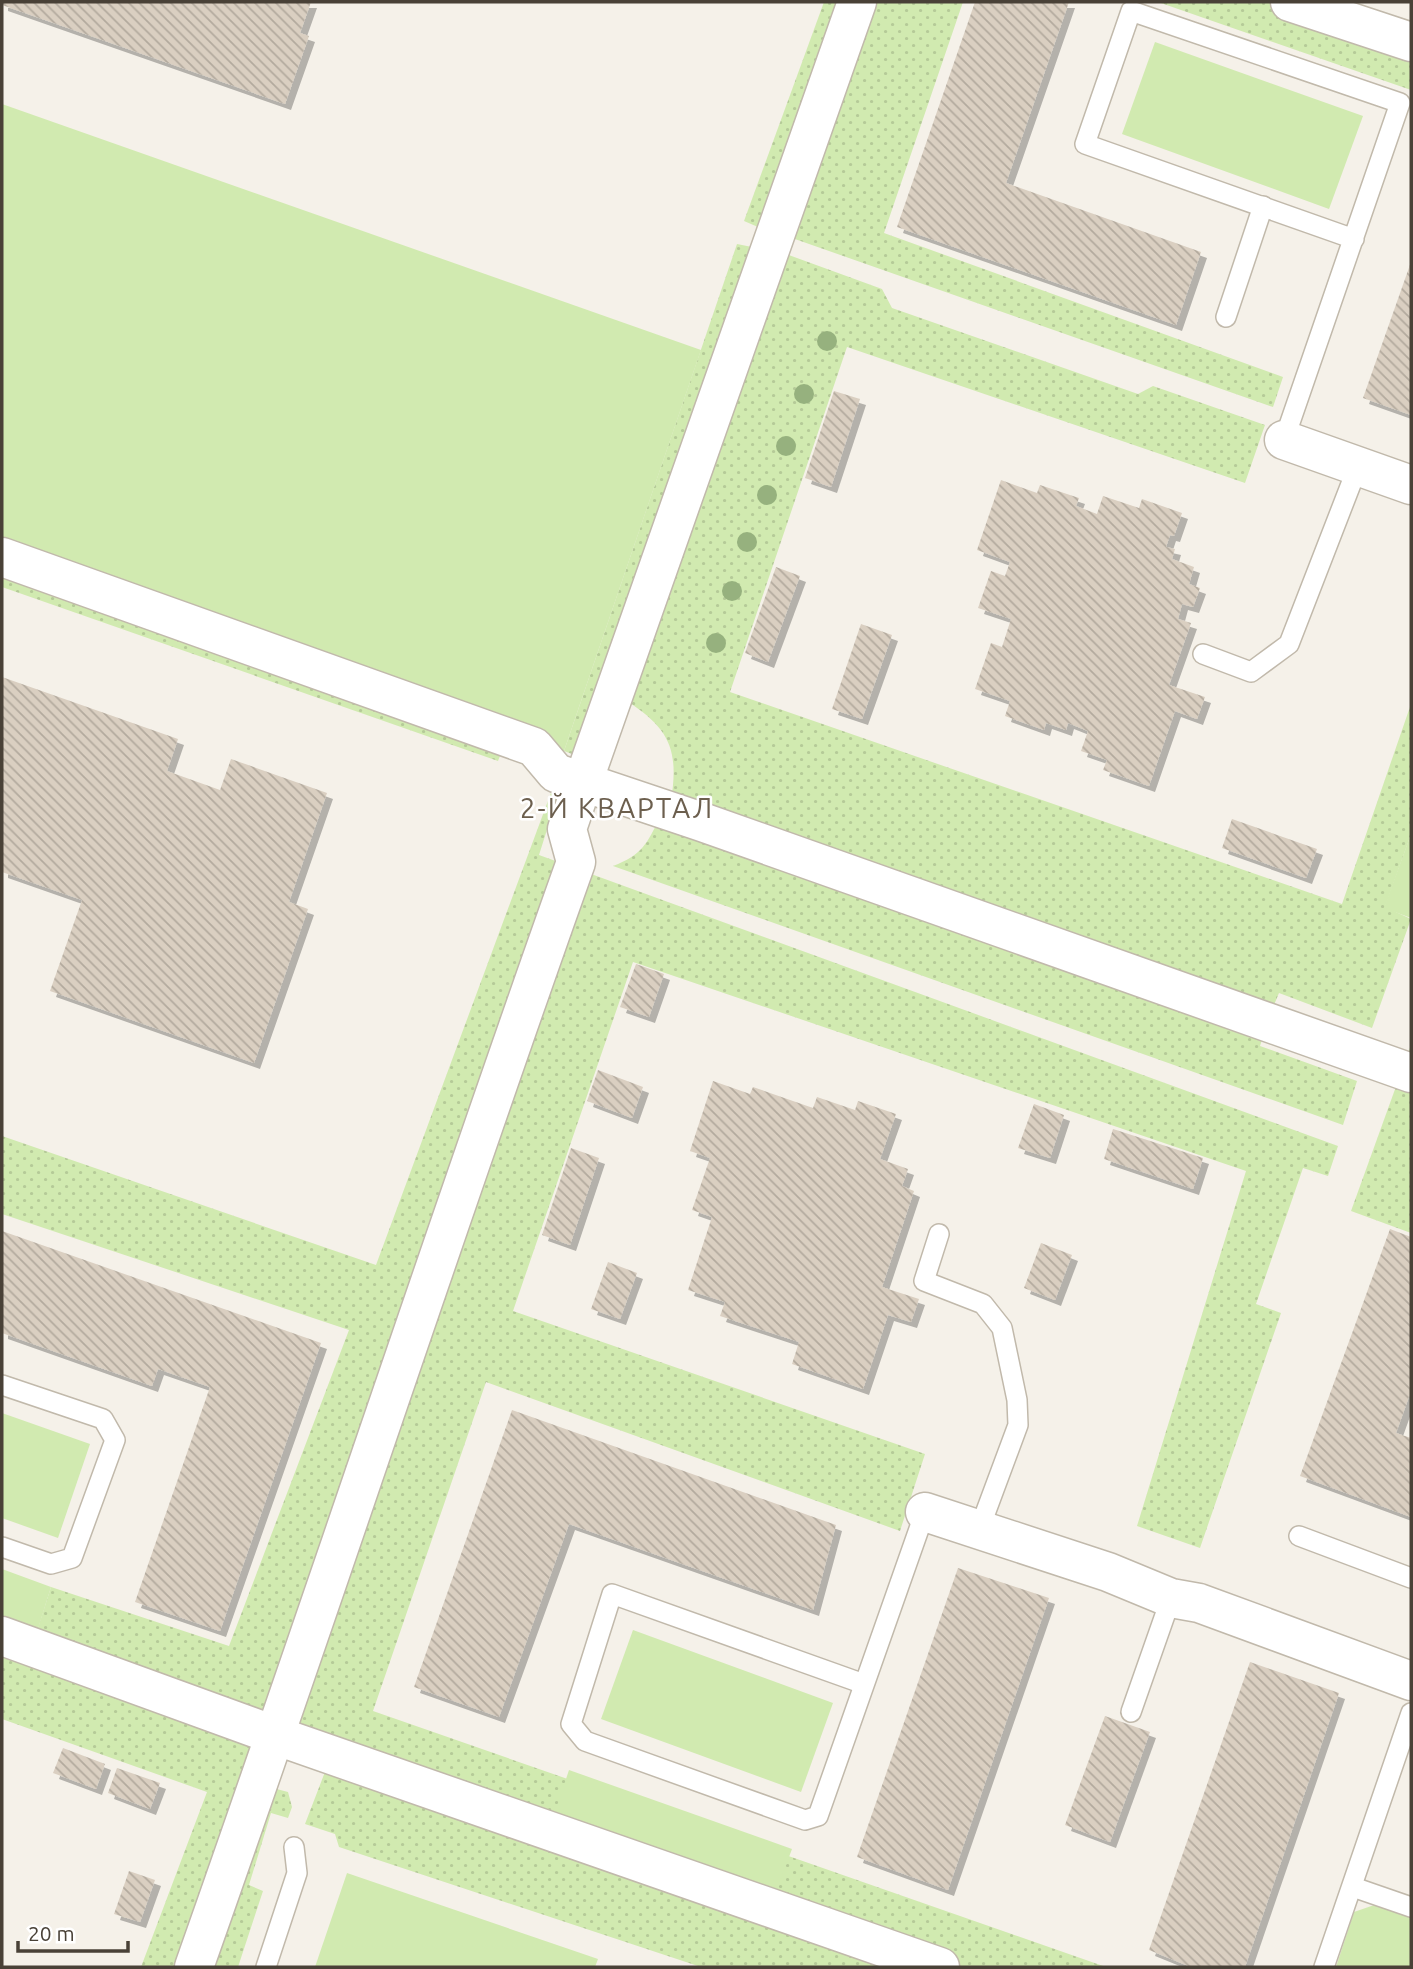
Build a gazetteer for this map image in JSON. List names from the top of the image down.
{
  "districts": ["2-Й КВАРТАЛ"],
  "scale_bar": "20 m"
}
